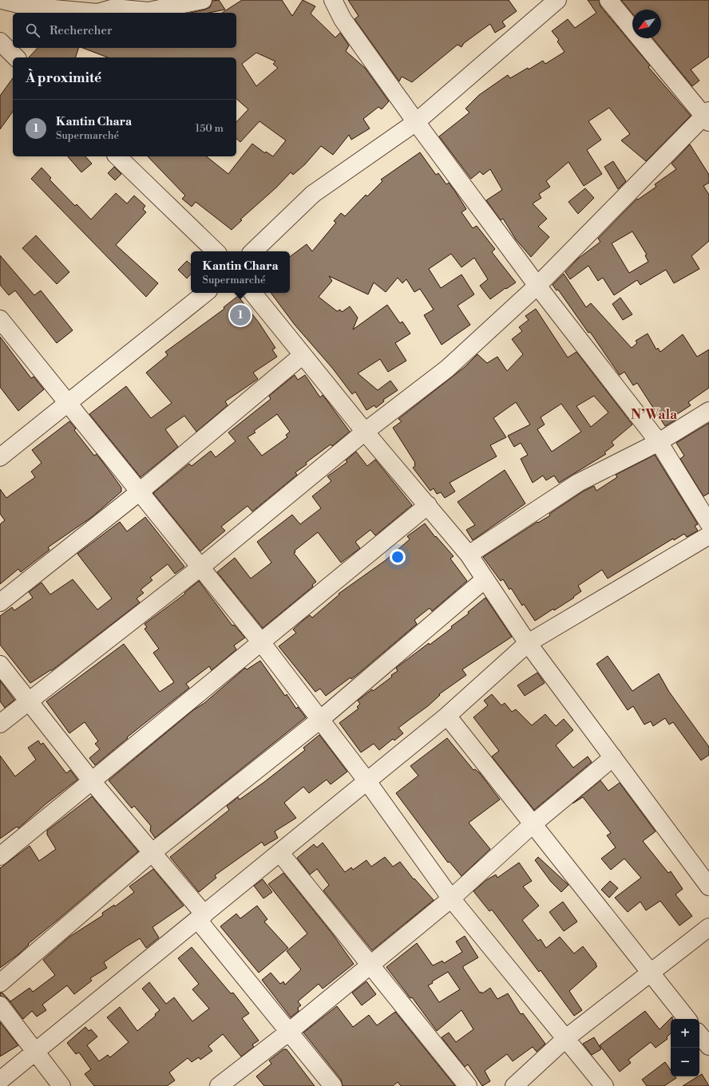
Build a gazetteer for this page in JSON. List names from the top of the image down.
{
  "districts": ["N’Wala"],
  "north": "bottom left",
  "page": {
    "search": "Rechercher",
    "heading": "À proximité",
    "list": [
      {
        "mark": "1",
        "name": "Kantin Chara",
        "note": "Supermarché",
        "value": "150 m"
      }
    ],
    "popup": ["Kantin Chara", "Supermarché"],
    "pins": "1",
    "map_buttons": ["+", "−"]
  }
}
